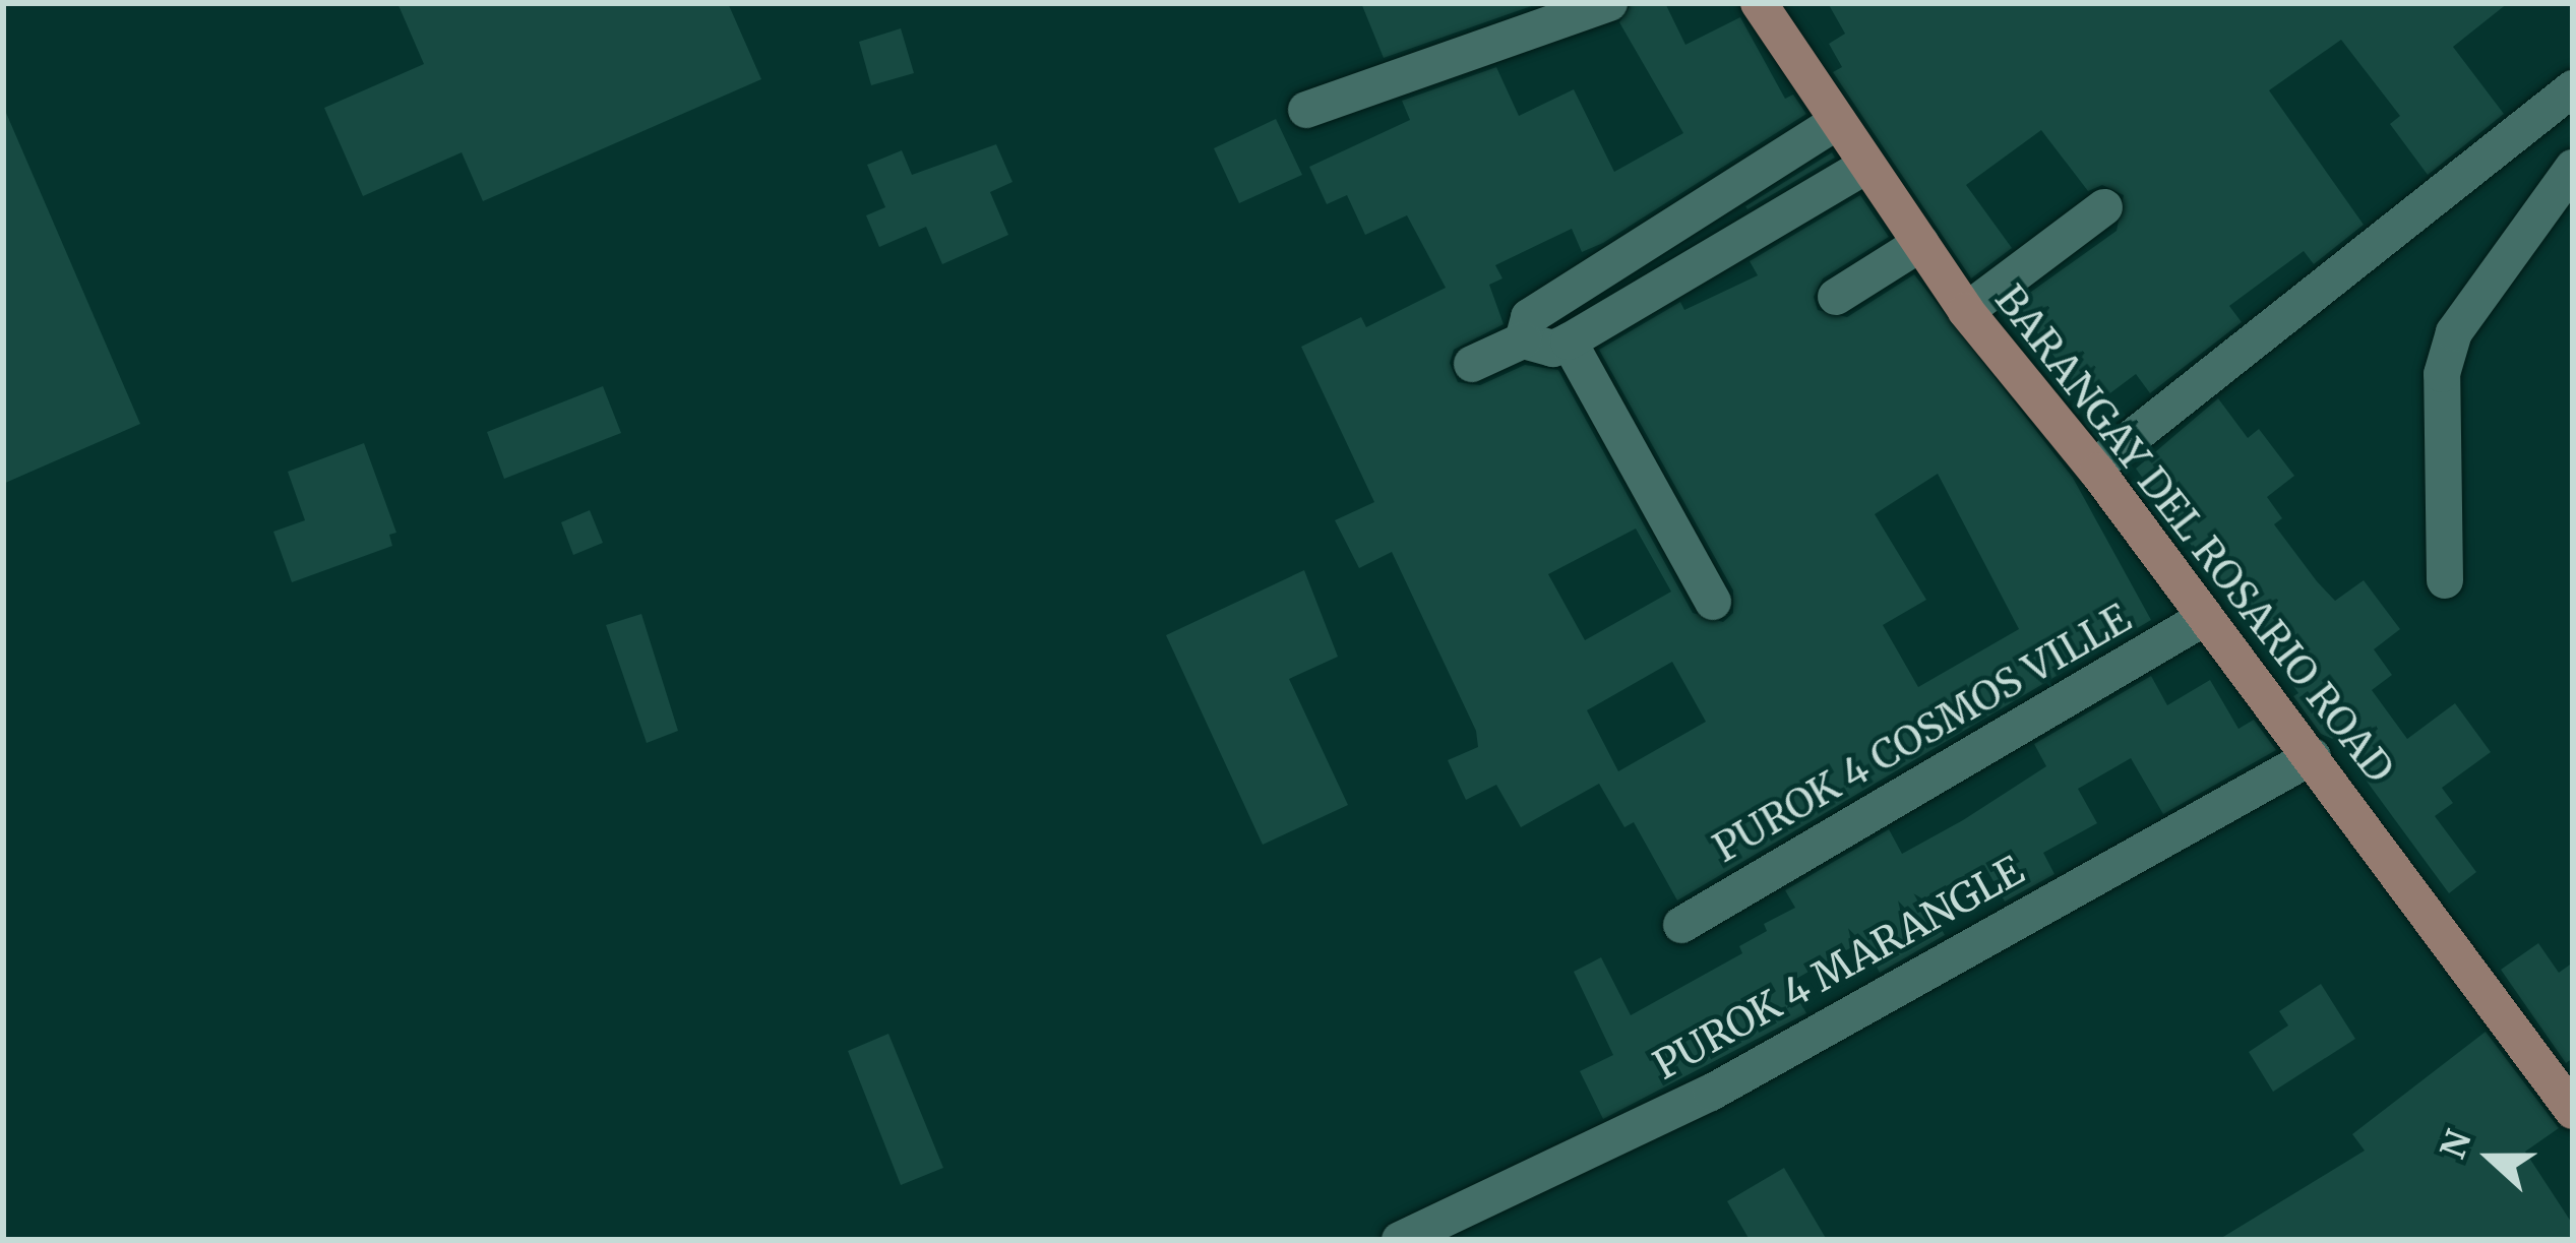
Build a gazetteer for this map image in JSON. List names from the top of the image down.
{
  "streets": {
    "main road": ["BARANGAY DEL ROSARIO ROAD"],
    "street": ["PUROK 4 COSMOS VILLE", "PUROK 4 MARANGLE"]
  },
  "crossings": [
    ["BARANGAY DEL ROSARIO ROAD", "PUROK 4 COSMOS VILLE"],
    ["BARANGAY DEL ROSARIO ROAD", "PUROK 4 MARANGLE"]
  ],
  "north": "left"
}
